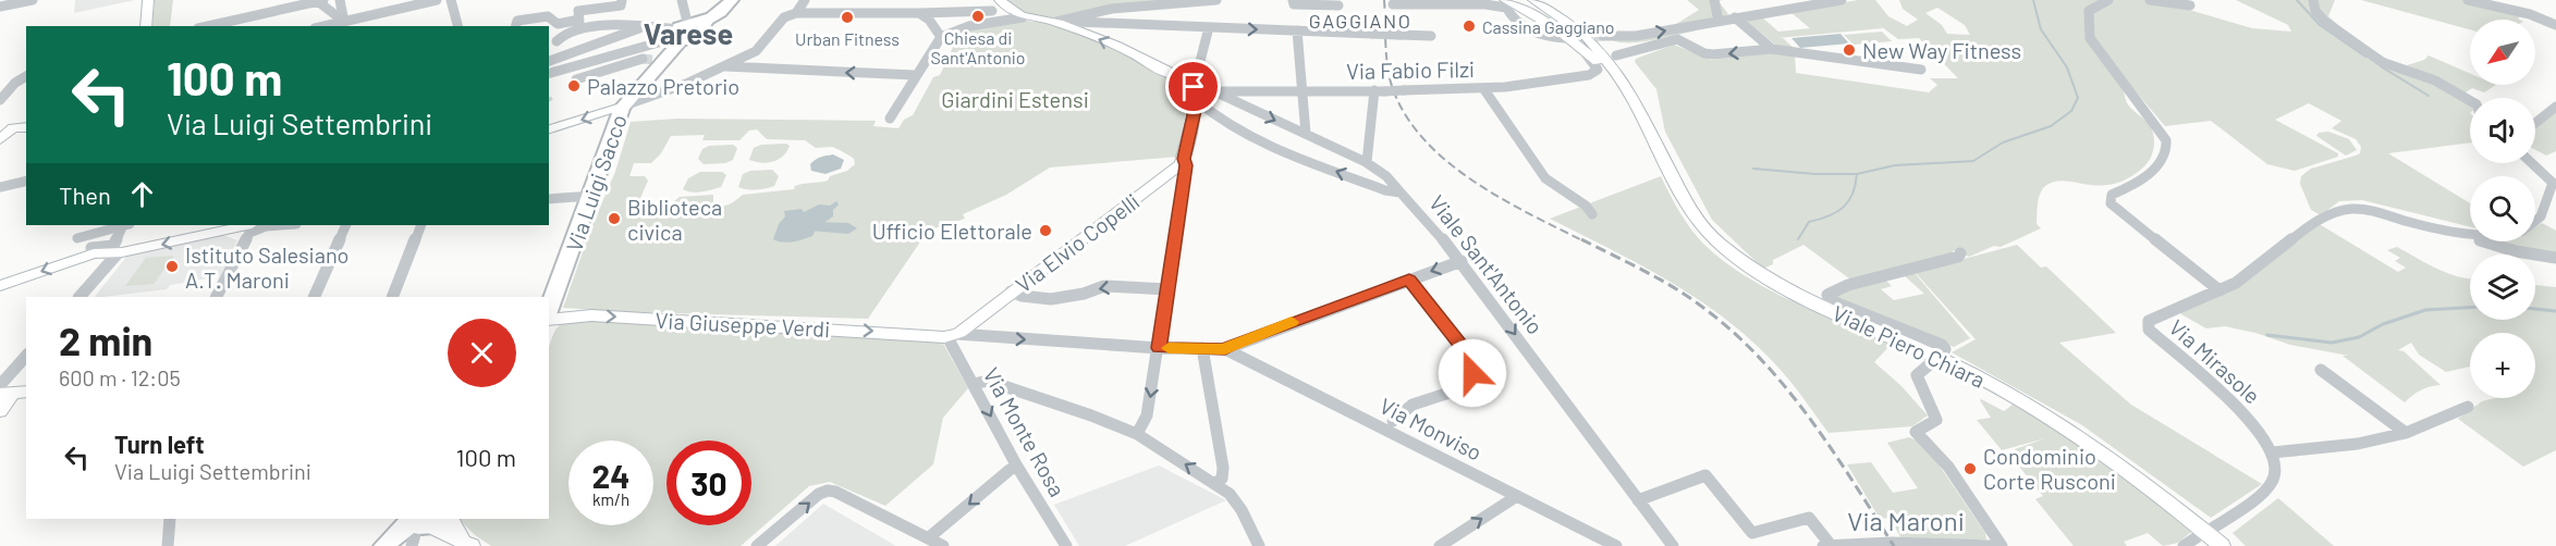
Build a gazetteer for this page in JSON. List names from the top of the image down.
{
  "streets": {
    "main road": ["Via Luigi Sacco"],
    "street": [
      "Via Fabio Filzi",
      "Via Elvio Copelli",
      "Viale Sant'Antonio",
      "Via Giuseppe Verdi",
      "Viale Piero Chiara",
      "Via Mirasole",
      "Via Monviso",
      "Via Monte Rosa",
      "Via Maroni"
    ]
  },
  "crossings": [
    ["Via Fabio Filzi", "Viale Piero Chiara"],
    ["Via Elvio Copelli", "Via Giuseppe Verdi"],
    ["Via Elvio Copelli", "Via Monte Rosa"],
    ["Via Giuseppe Verdi", "Via Monviso"],
    ["Via Giuseppe Verdi", "Via Monte Rosa"]
  ],
  "one_way": ["Via Monte Rosa"],
  "districts": ["GAGGIANO", "Varese"],
  "parks": ["Giardini Estensi"],
  "places": [
    "Chiesa di Sant'Antonio",
    "Urban Fitness",
    "Cassina Gaggiano",
    "New Way Fitness",
    "Palazzo Pretorio",
    "Biblioteca civica",
    "Ufficio Elettorale",
    "Istituto Salesiano A.T. Maroni",
    "Condominio Corte Rusconi"
  ],
  "north": "bottom left",
  "page": {
    "map_buttons": "+",
    "turn": ["100 m", "Via Luigi Settembrini"],
    "then": "Then",
    "heading": ["2 min", "600 m · 12:05"],
    "list": [
      {
        "name": "Turn left",
        "note": "Via Luigi Settembrini",
        "value": "100 m"
      }
    ],
    "speed": "24 km/h",
    "limit": "30"
  }
}
